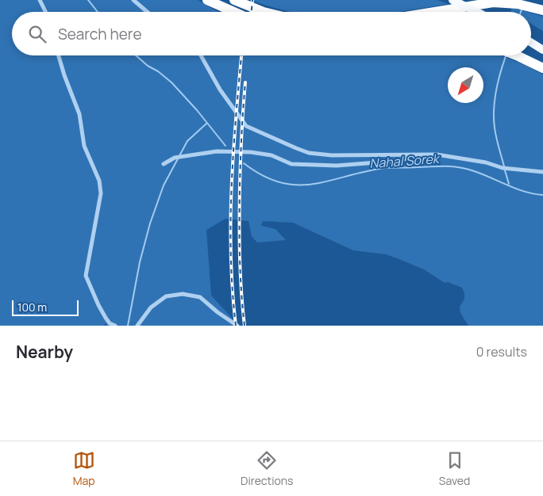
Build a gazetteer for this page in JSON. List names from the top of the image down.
{
  "water": ["Nahal Sorek"],
  "scale_bar": "100 m",
  "north": "bottom left",
  "page": {
    "search": "Search here",
    "scale": "100 m",
    "heading": ["Nearby", "0 results"],
    "nav": ["Map", "Directions", "Saved"]
  }
}
